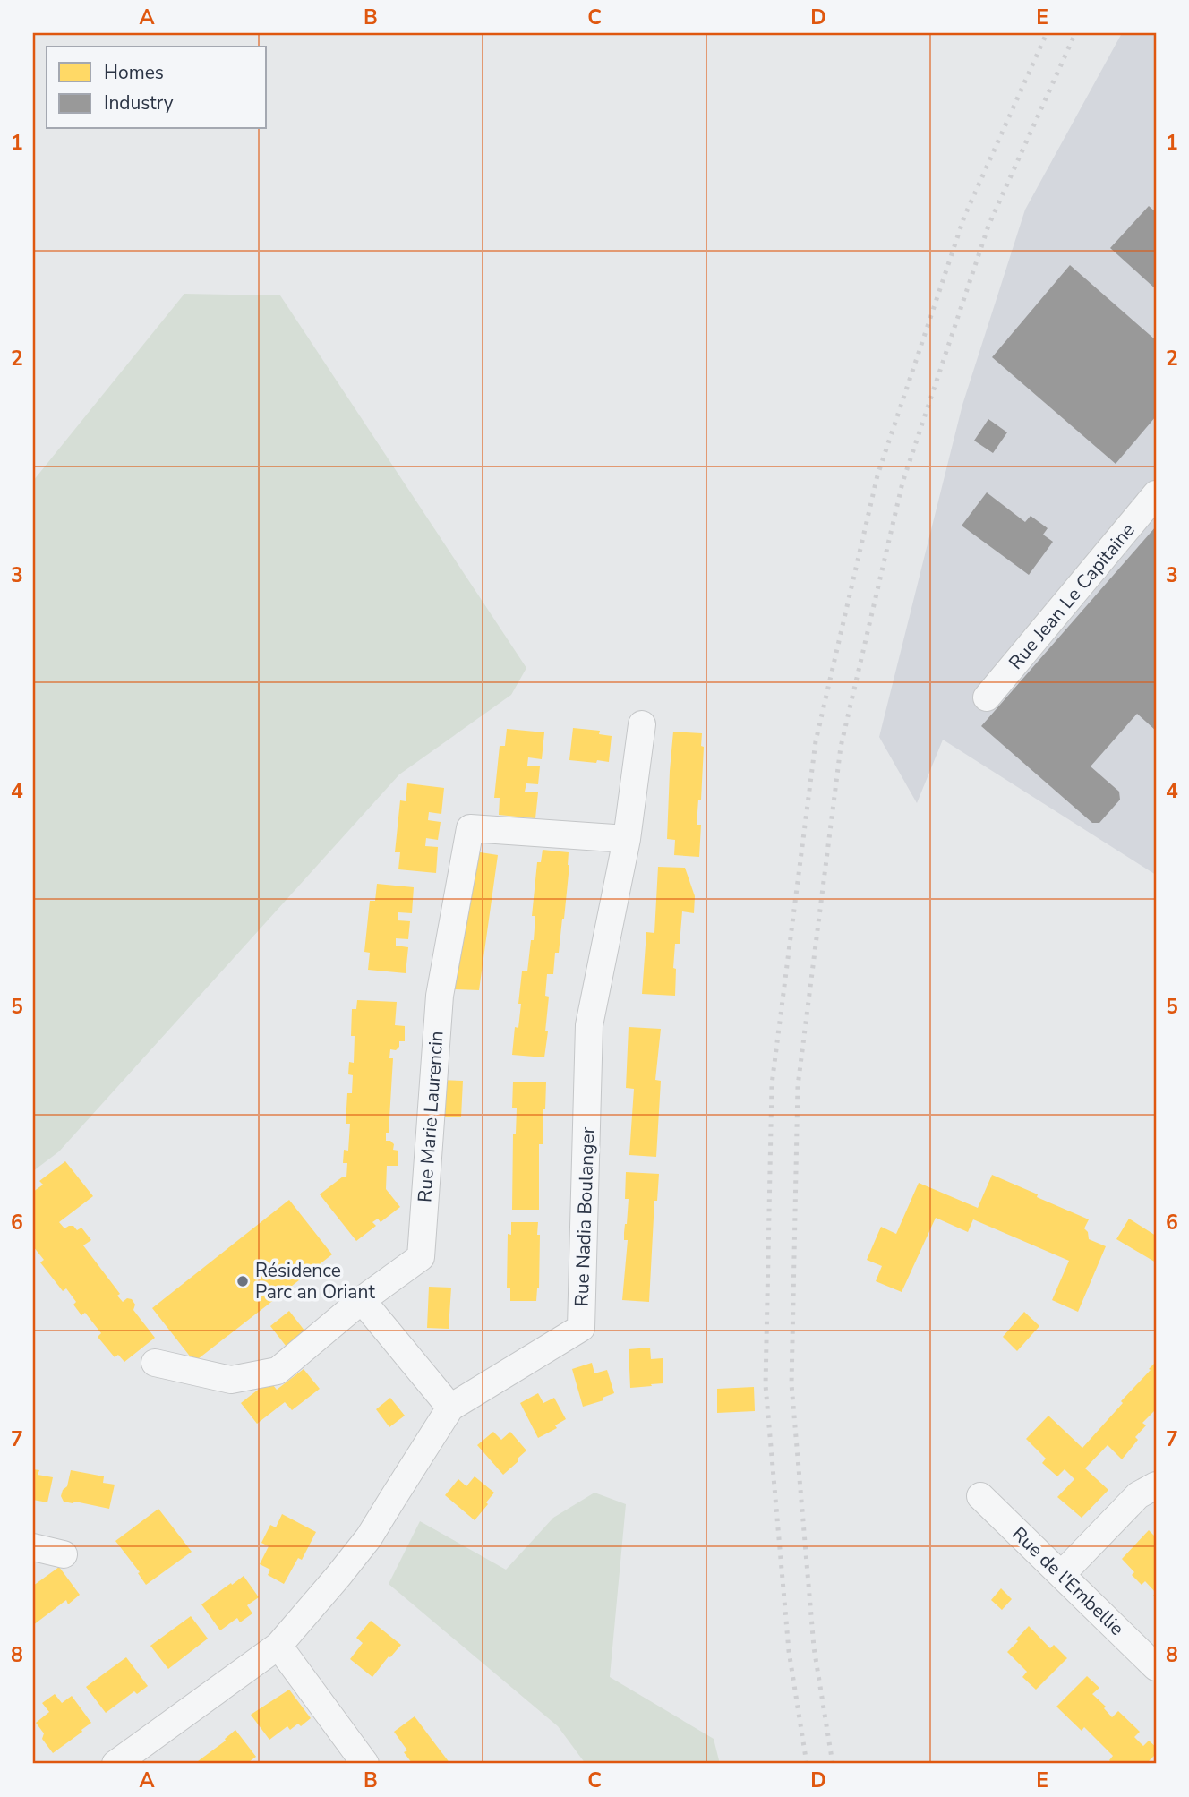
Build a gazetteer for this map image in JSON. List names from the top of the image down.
{
  "streets": {
    "street": [
      "Rue Jean Le Capitaine",
      "Rue Marie Laurencin",
      "Rue Nadia Boulanger",
      "Rue de l'Embellie"
    ]
  },
  "crossings": [
    ["Rue Marie Laurencin", "Rue Nadia Boulanger"]
  ],
  "places": ["Résidence Parc an Oriant"],
  "legend": ["Homes", "Industry"],
  "grid": {
    "columns": [
      "A",
      "B",
      "C",
      "D",
      "E"
    ],
    "rows": [
      "1",
      "2",
      "3",
      "4",
      "5",
      "6",
      "7",
      "8"
    ]
  }
}
